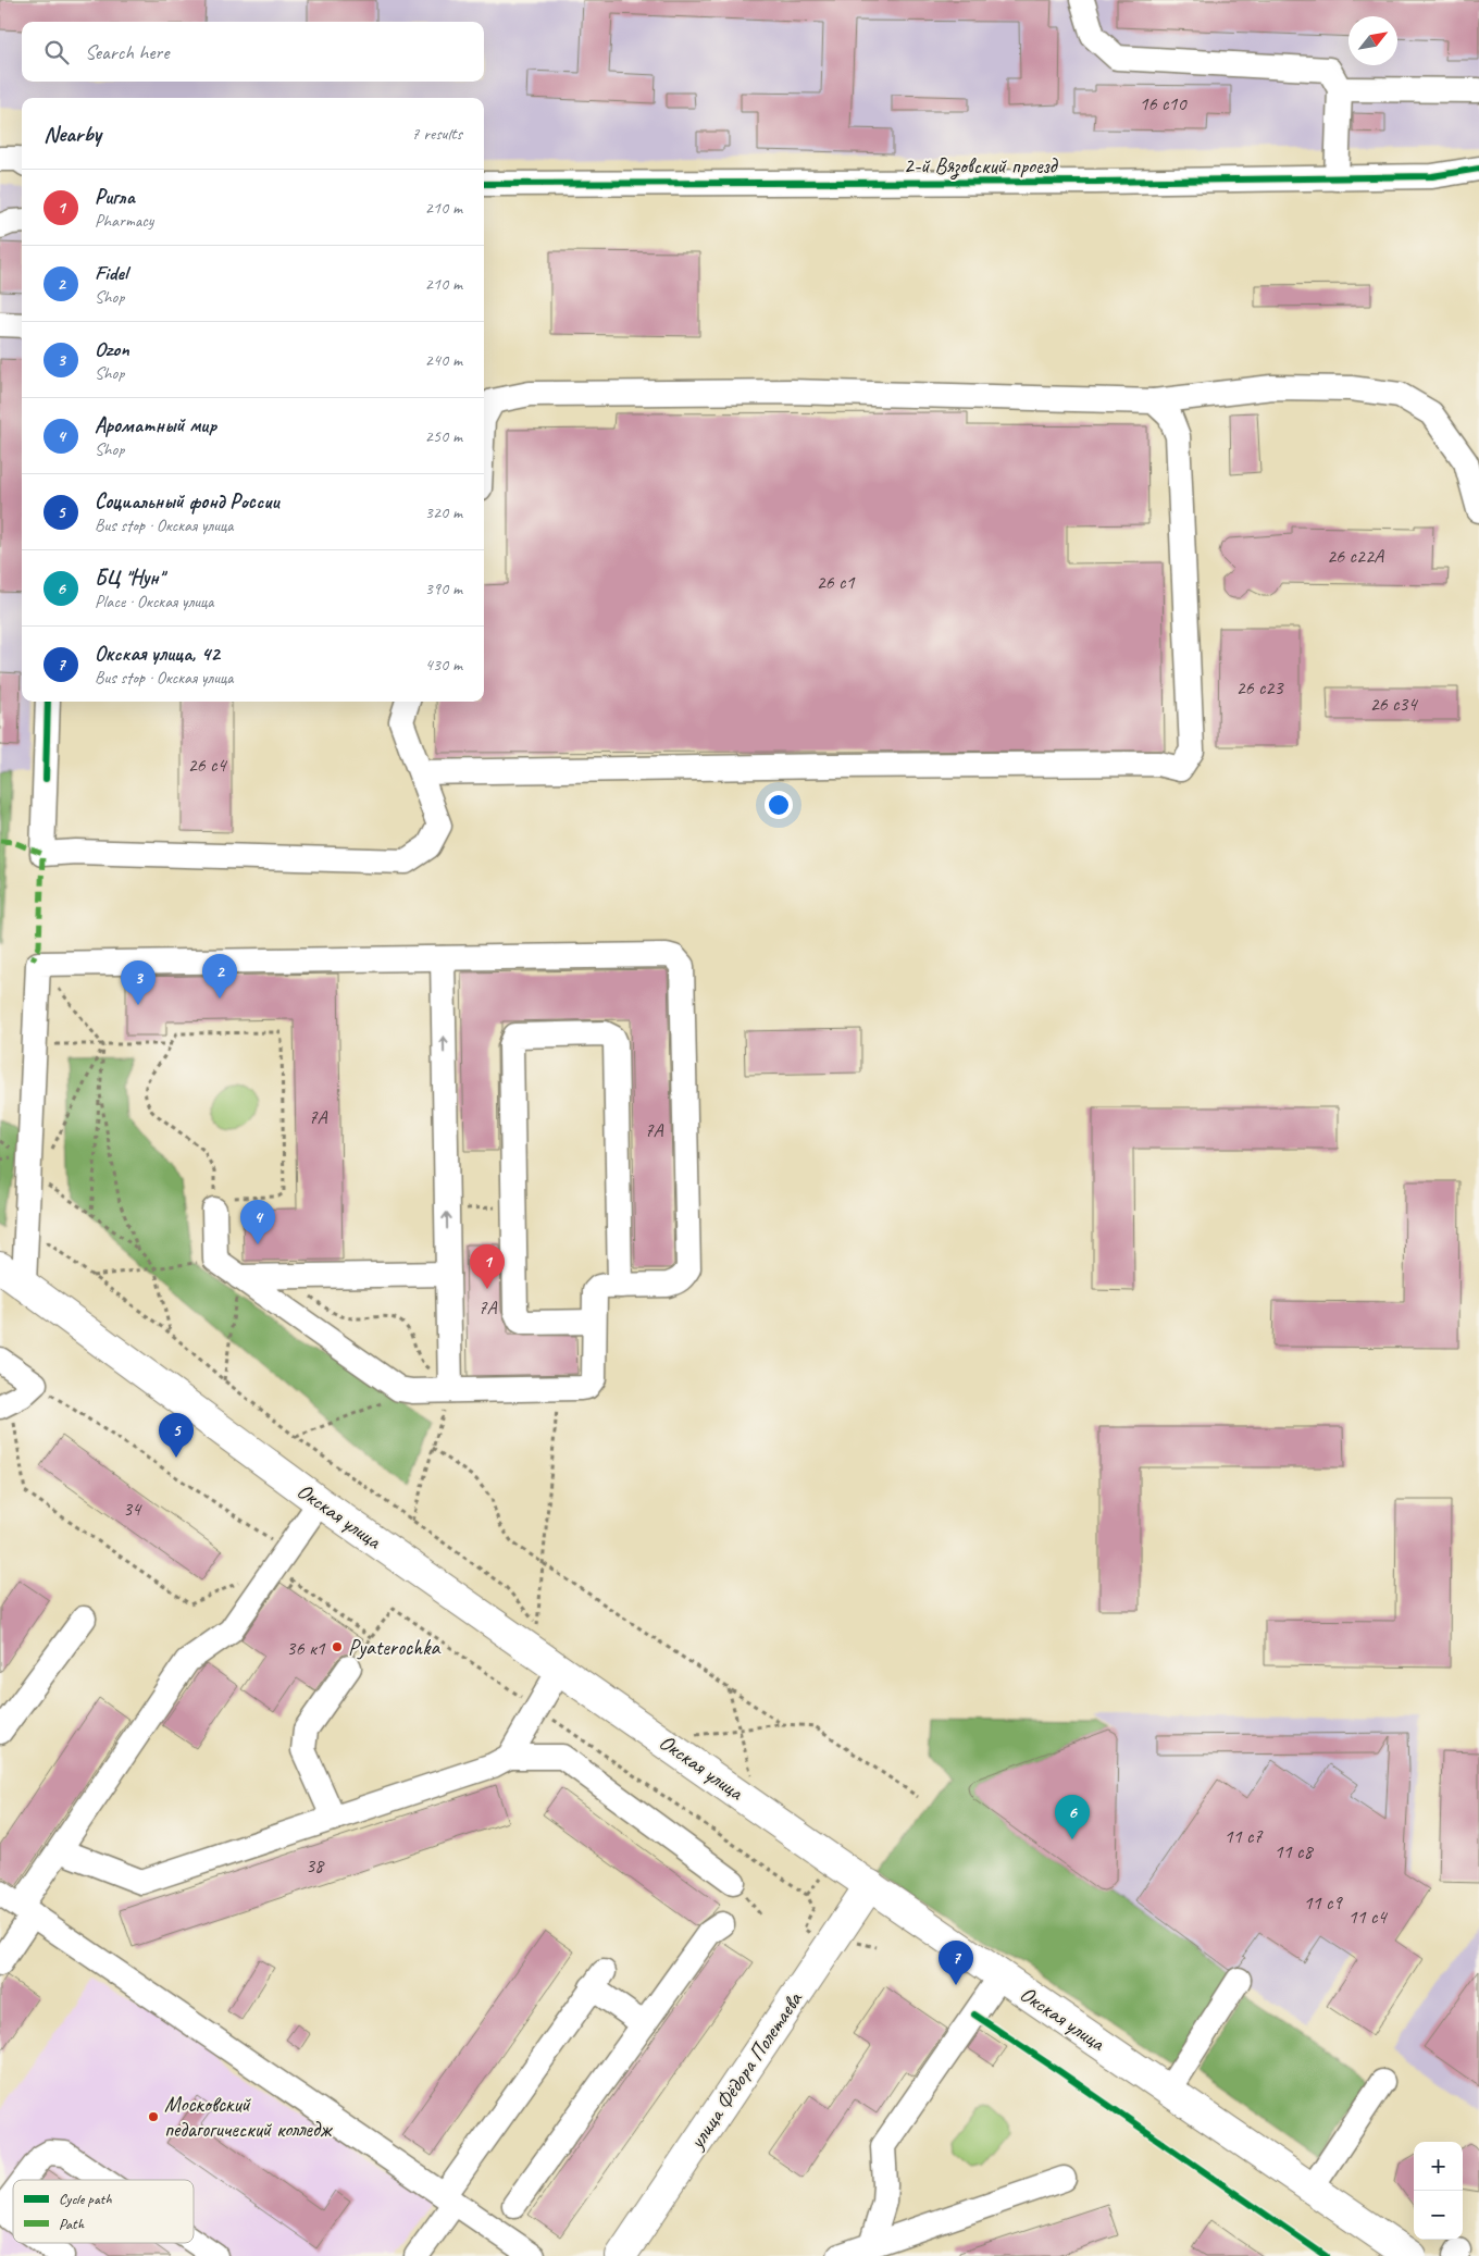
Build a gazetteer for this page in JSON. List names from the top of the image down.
{
  "streets": {
    "main road": ["Окская улица", "улица Фёдора Полетаева"],
    "street": ["2-й Вязовский проезд"]
  },
  "crossings": [
    ["Окская улица", "улица Фёдора Полетаева"]
  ],
  "places": ["Pyaterochka", "Московский педагогический колледж"],
  "house_numbers": [
    "16 с10",
    "26 с22А",
    "26 с1",
    "26 с23",
    "26 с34",
    "26 с4",
    "7А",
    "7А",
    "7А",
    "34",
    "36 к1",
    "11 с7",
    "11 с8",
    "38",
    "11 с9",
    "11 с4"
  ],
  "legend": ["Cycle path", "Path"],
  "north": "top right",
  "page": {
    "search": "Search here",
    "heading": ["Nearby", "7 results"],
    "list": [
      {
        "mark": "1",
        "name": "Ригла",
        "note": "Pharmacy",
        "value": "210 m"
      },
      {
        "mark": "2",
        "name": "Fidel",
        "note": "Shop",
        "value": "210 m"
      },
      {
        "mark": "3",
        "name": "Ozon",
        "note": "Shop",
        "value": "240 m"
      },
      {
        "mark": "4",
        "name": "Ароматный мир",
        "note": "Shop",
        "value": "250 m"
      },
      {
        "mark": "5",
        "name": "Социальный фонд России",
        "note": "Bus stop · Окская улица",
        "value": "320 m"
      },
      {
        "mark": "6",
        "name": "БЦ \"Нун\"",
        "note": "Place · Окская улица",
        "value": "390 m"
      },
      {
        "mark": "7",
        "name": "Окская улица, 42",
        "note": "Bus stop · Окская улица",
        "value": "430 m"
      }
    ],
    "pins": [
      "2",
      "3",
      "4",
      "1",
      "5",
      "6",
      "7"
    ],
    "map_buttons": ["+", "−"]
  }
}
